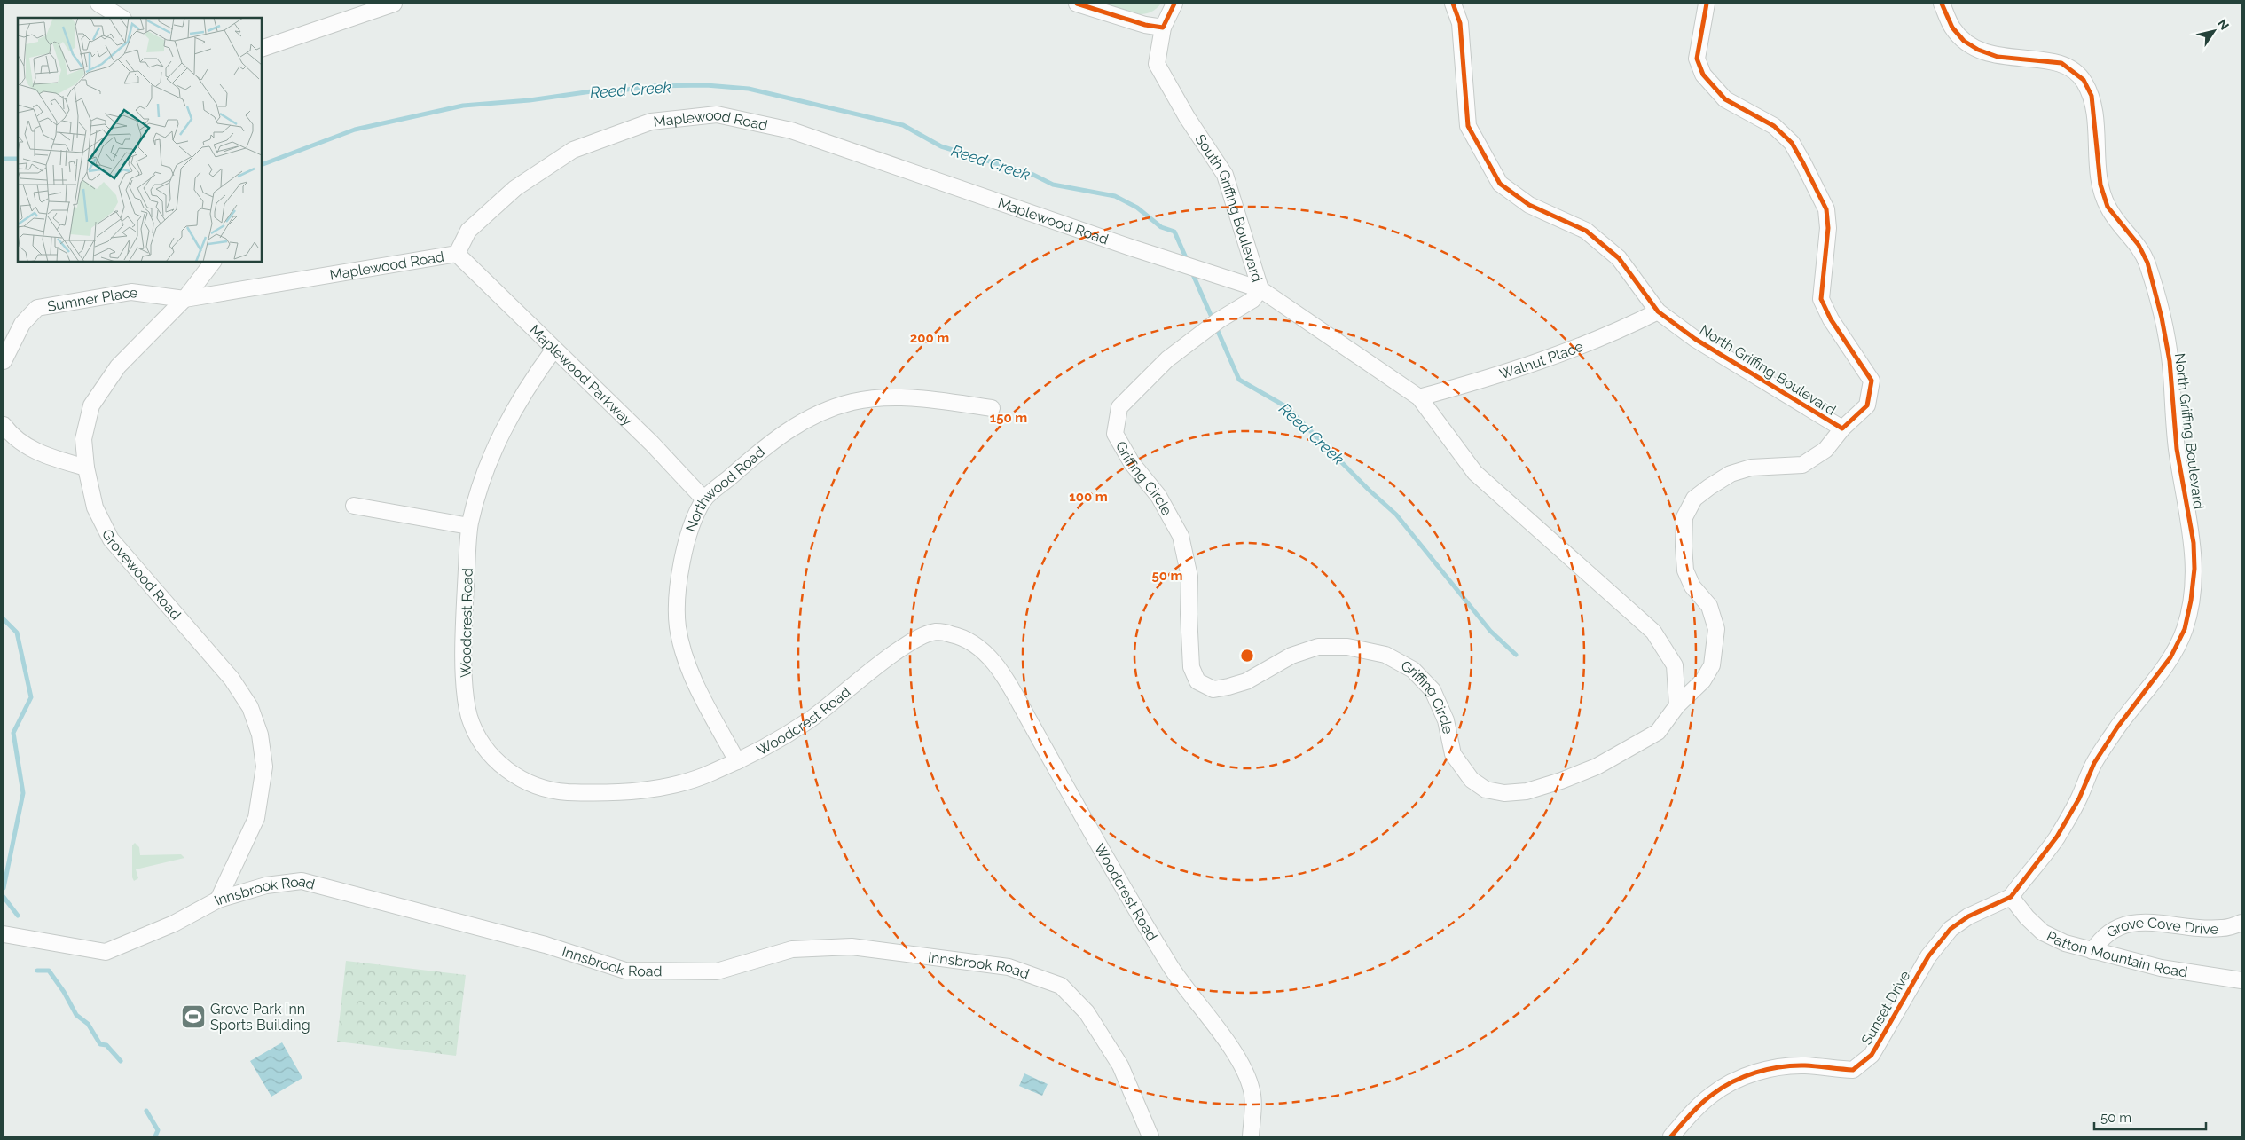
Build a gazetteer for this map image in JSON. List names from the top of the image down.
{
  "streets": {
    "street": [
      "Maplewood Road",
      "South Griffing Boulevard",
      "Sumner Place",
      "Walnut Place",
      "North Griffing Boulevard",
      "Maplewood Parkway",
      "Griffing Circle",
      "Northwood Road",
      "Grovewood Road",
      "Woodcrest Road",
      "Innsbrook Road",
      "Grove Cove Drive",
      "Patton Mountain Road",
      "Sunset Drive"
    ]
  },
  "crossings": [
    ["Maplewood Road", "South Griffing Boulevard"],
    ["Maplewood Road", "Sumner Place"],
    ["Maplewood Road", "Maplewood Parkway"],
    ["Maplewood Road", "Griffing Circle"],
    ["Maplewood Road", "Grovewood Road"],
    ["South Griffing Boulevard", "Walnut Place"],
    ["South Griffing Boulevard", "Griffing Circle"],
    ["Sumner Place", "Grovewood Road"],
    ["Walnut Place", "North Griffing Boulevard"],
    ["North Griffing Boulevard", "Griffing Circle"],
    ["North Griffing Boulevard", "Patton Mountain Road"],
    ["North Griffing Boulevard", "Sunset Drive"],
    ["Maplewood Parkway", "Northwood Road"],
    ["Maplewood Parkway", "Woodcrest Road"],
    ["Northwood Road", "Woodcrest Road"],
    ["Grovewood Road", "Innsbrook Road"],
    ["Grove Cove Drive", "Patton Mountain Road"],
    ["Patton Mountain Road", "Sunset Drive"]
  ],
  "water": ["Reed Creek"],
  "places": {
    "sports": ["Grove Park Inn Sports Building"]
  },
  "scale_bar": "50 m",
  "north": "top right",
  "rings": [
    "200 m",
    "150 m",
    "100 m",
    "50 m"
  ]
}
